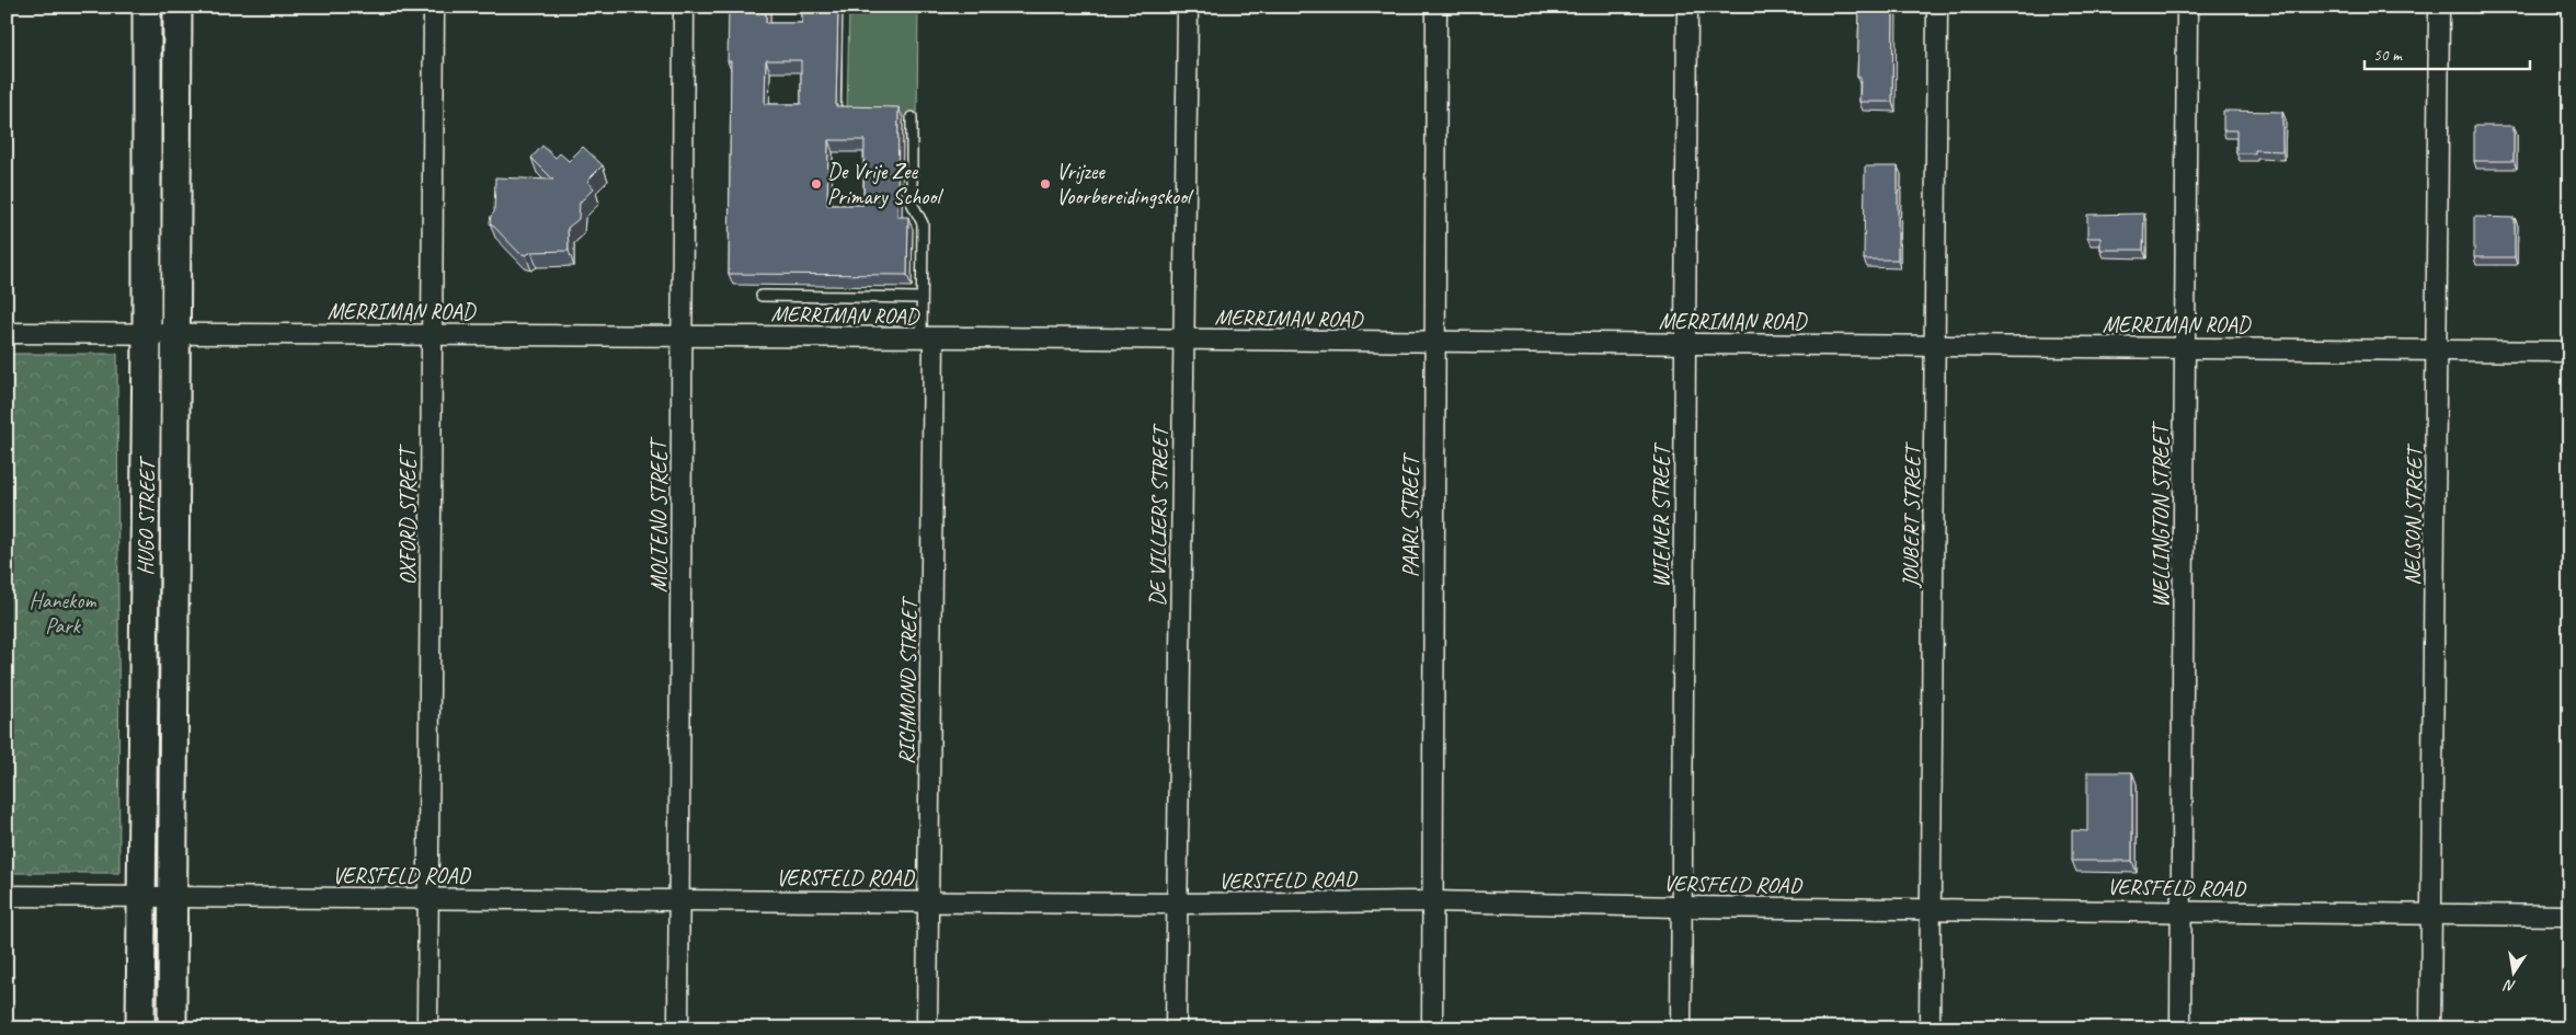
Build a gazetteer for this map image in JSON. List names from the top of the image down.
{
  "streets": {
    "street": [
      "MERRIMAN ROAD",
      "OXFORD STREET",
      "MOLTENO STREET",
      "DE VILLIERS STREET",
      "PAARL STREET",
      "WIENER STREET",
      "JOUBERT STREET",
      "WELLINGTON STREET",
      "NELSON STREET",
      "HUGO STREET",
      "RICHMOND STREET",
      "VERSFELD ROAD"
    ]
  },
  "crossings": [
    ["MERRIMAN ROAD", "OXFORD STREET"],
    ["MERRIMAN ROAD", "MOLTENO STREET"],
    ["MERRIMAN ROAD", "DE VILLIERS STREET"],
    ["MERRIMAN ROAD", "PAARL STREET"],
    ["MERRIMAN ROAD", "WIENER STREET"],
    ["MERRIMAN ROAD", "JOUBERT STREET"],
    ["MERRIMAN ROAD", "WELLINGTON STREET"],
    ["MERRIMAN ROAD", "NELSON STREET"],
    ["MERRIMAN ROAD", "HUGO STREET"],
    ["MERRIMAN ROAD", "RICHMOND STREET"],
    ["OXFORD STREET", "VERSFELD ROAD"],
    ["MOLTENO STREET", "VERSFELD ROAD"],
    ["DE VILLIERS STREET", "VERSFELD ROAD"],
    ["PAARL STREET", "VERSFELD ROAD"],
    ["WIENER STREET", "VERSFELD ROAD"],
    ["JOUBERT STREET", "VERSFELD ROAD"],
    ["WELLINGTON STREET", "VERSFELD ROAD"],
    ["NELSON STREET", "VERSFELD ROAD"],
    ["HUGO STREET", "VERSFELD ROAD"],
    ["RICHMOND STREET", "VERSFELD ROAD"]
  ],
  "parks": ["Hanekom Park"],
  "places": ["De Vrije Zee Primary School", "Vrijzee Voorbereidingskool"],
  "scale_bar": "50 m",
  "north": "bottom"
}
